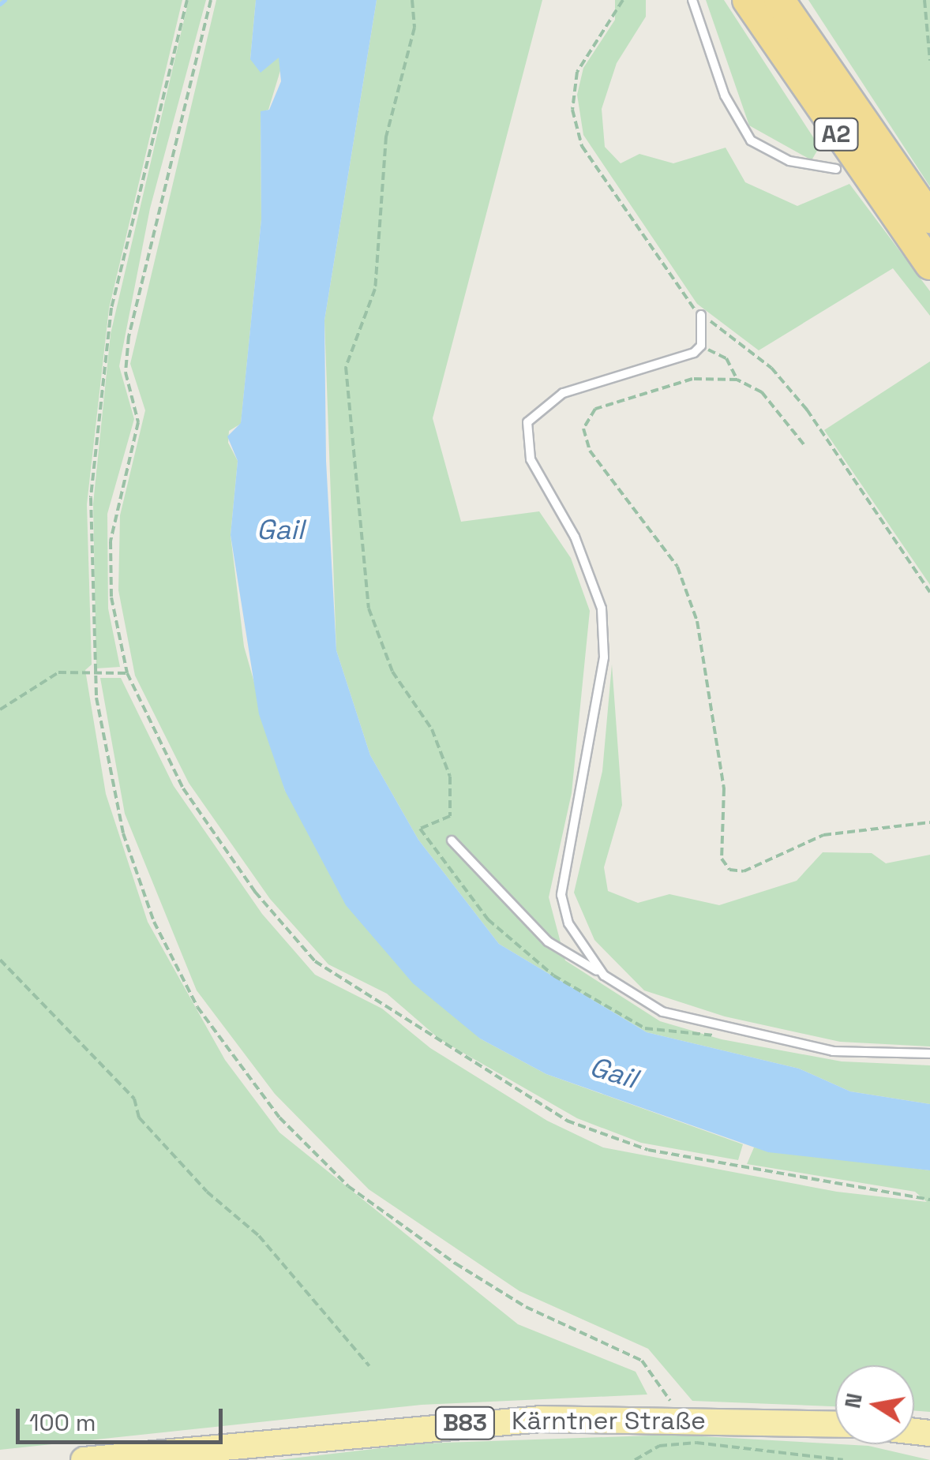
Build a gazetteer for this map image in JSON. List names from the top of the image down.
{
  "streets": {
    "highway": ["A2"],
    "main road": ["Kärntner Straße", "B83"]
  },
  "water": ["Gail"],
  "scale_bar": "100 m",
  "north": "left"
}
